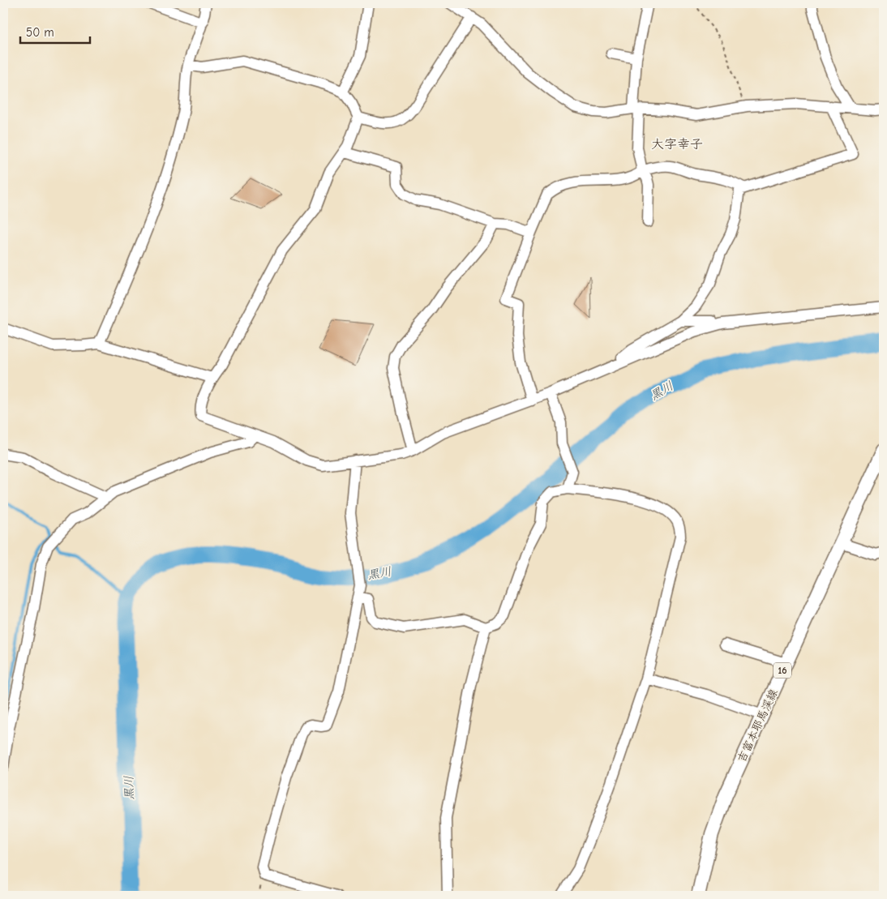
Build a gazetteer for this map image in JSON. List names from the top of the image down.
{
  "streets": {
    "main road": ["16", "吉富本耶馬渓線"]
  },
  "districts": ["大字幸子"],
  "water": ["黒川"],
  "scale_bar": "50 m"
}
